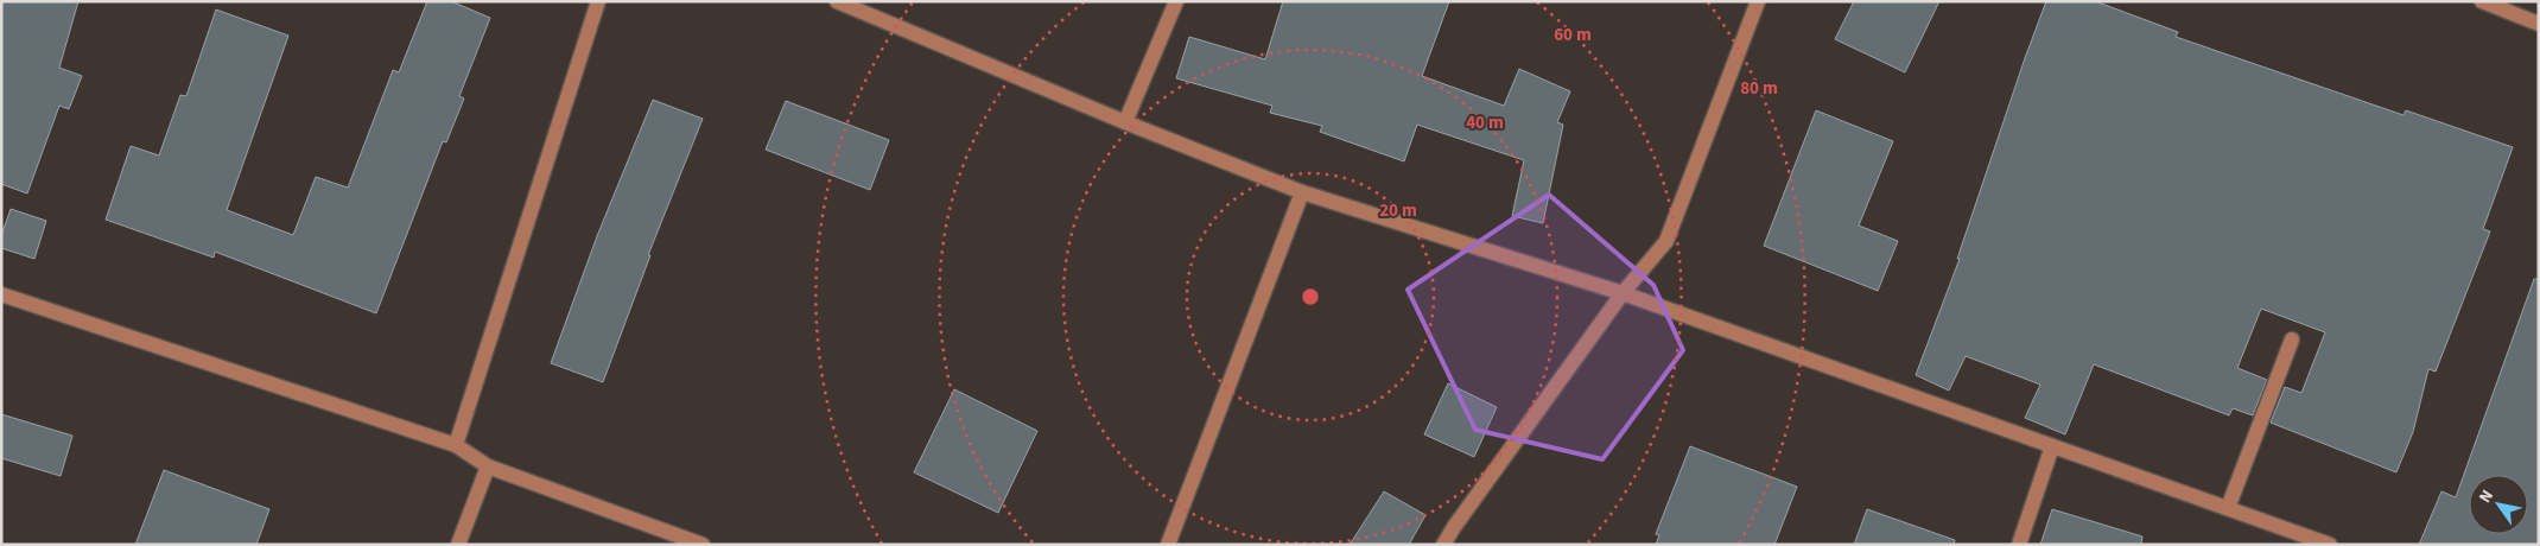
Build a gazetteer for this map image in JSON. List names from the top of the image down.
{
  "north": "top left",
  "rings": [
    "60 m",
    "80 m",
    "40 m",
    "20 m"
  ]
}
